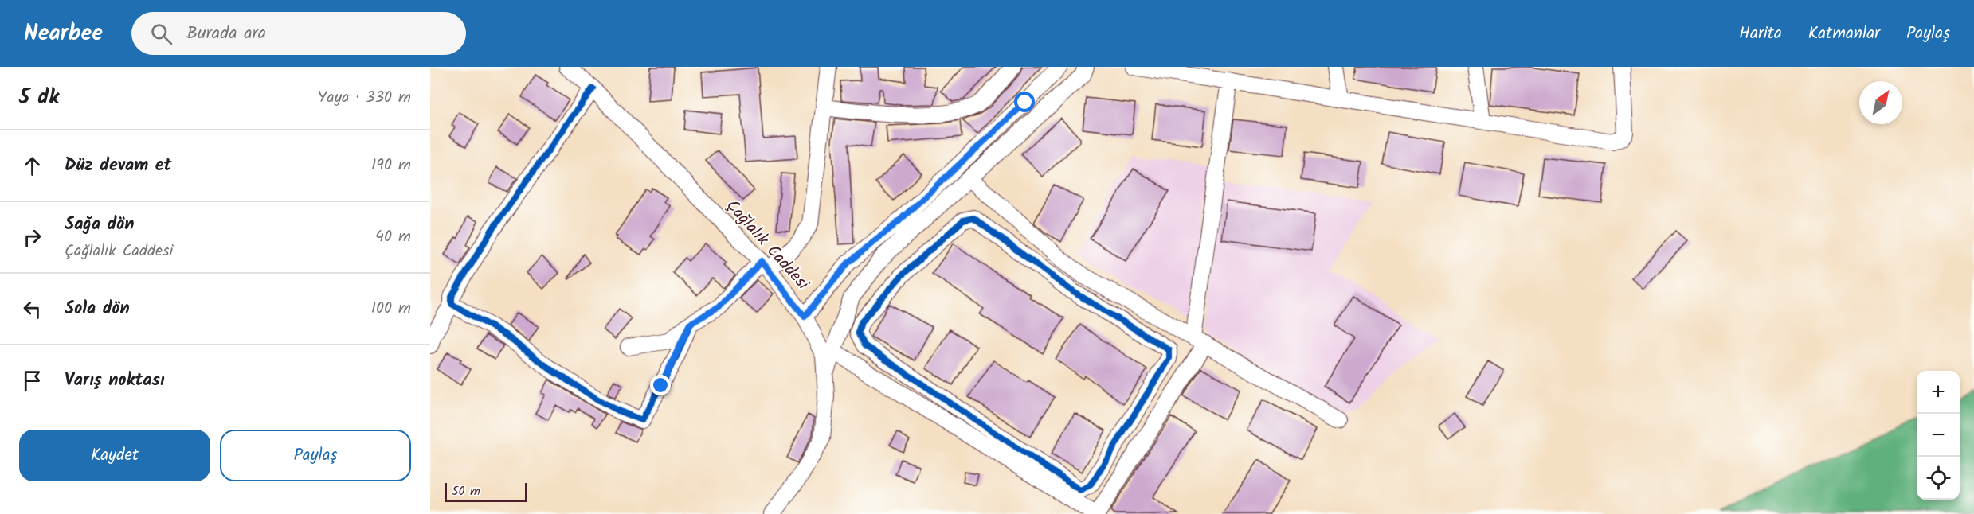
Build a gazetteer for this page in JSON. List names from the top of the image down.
{
  "streets": {
    "street": ["Çağlalık Caddesi"]
  },
  "scale_bar": "50 m",
  "north": "top right",
  "page": {
    "header": "Nearbee",
    "search": "Burada ara",
    "nav": ["Harita", "Katmanlar", "Paylaş"],
    "heading": ["5 dk", "Yaya · 330 m"],
    "list": [
      ["Düz devam et", "190 m"],
      ["Sağa dön", "Çağlalık Caddesi", "40 m"],
      ["Sola dön", "100 m"],
      "Varış noktası"
    ],
    "map_buttons": ["+", "−"],
    "buttons": ["Kaydet", "Paylaş"],
    "scale": "50 m"
  }
}
